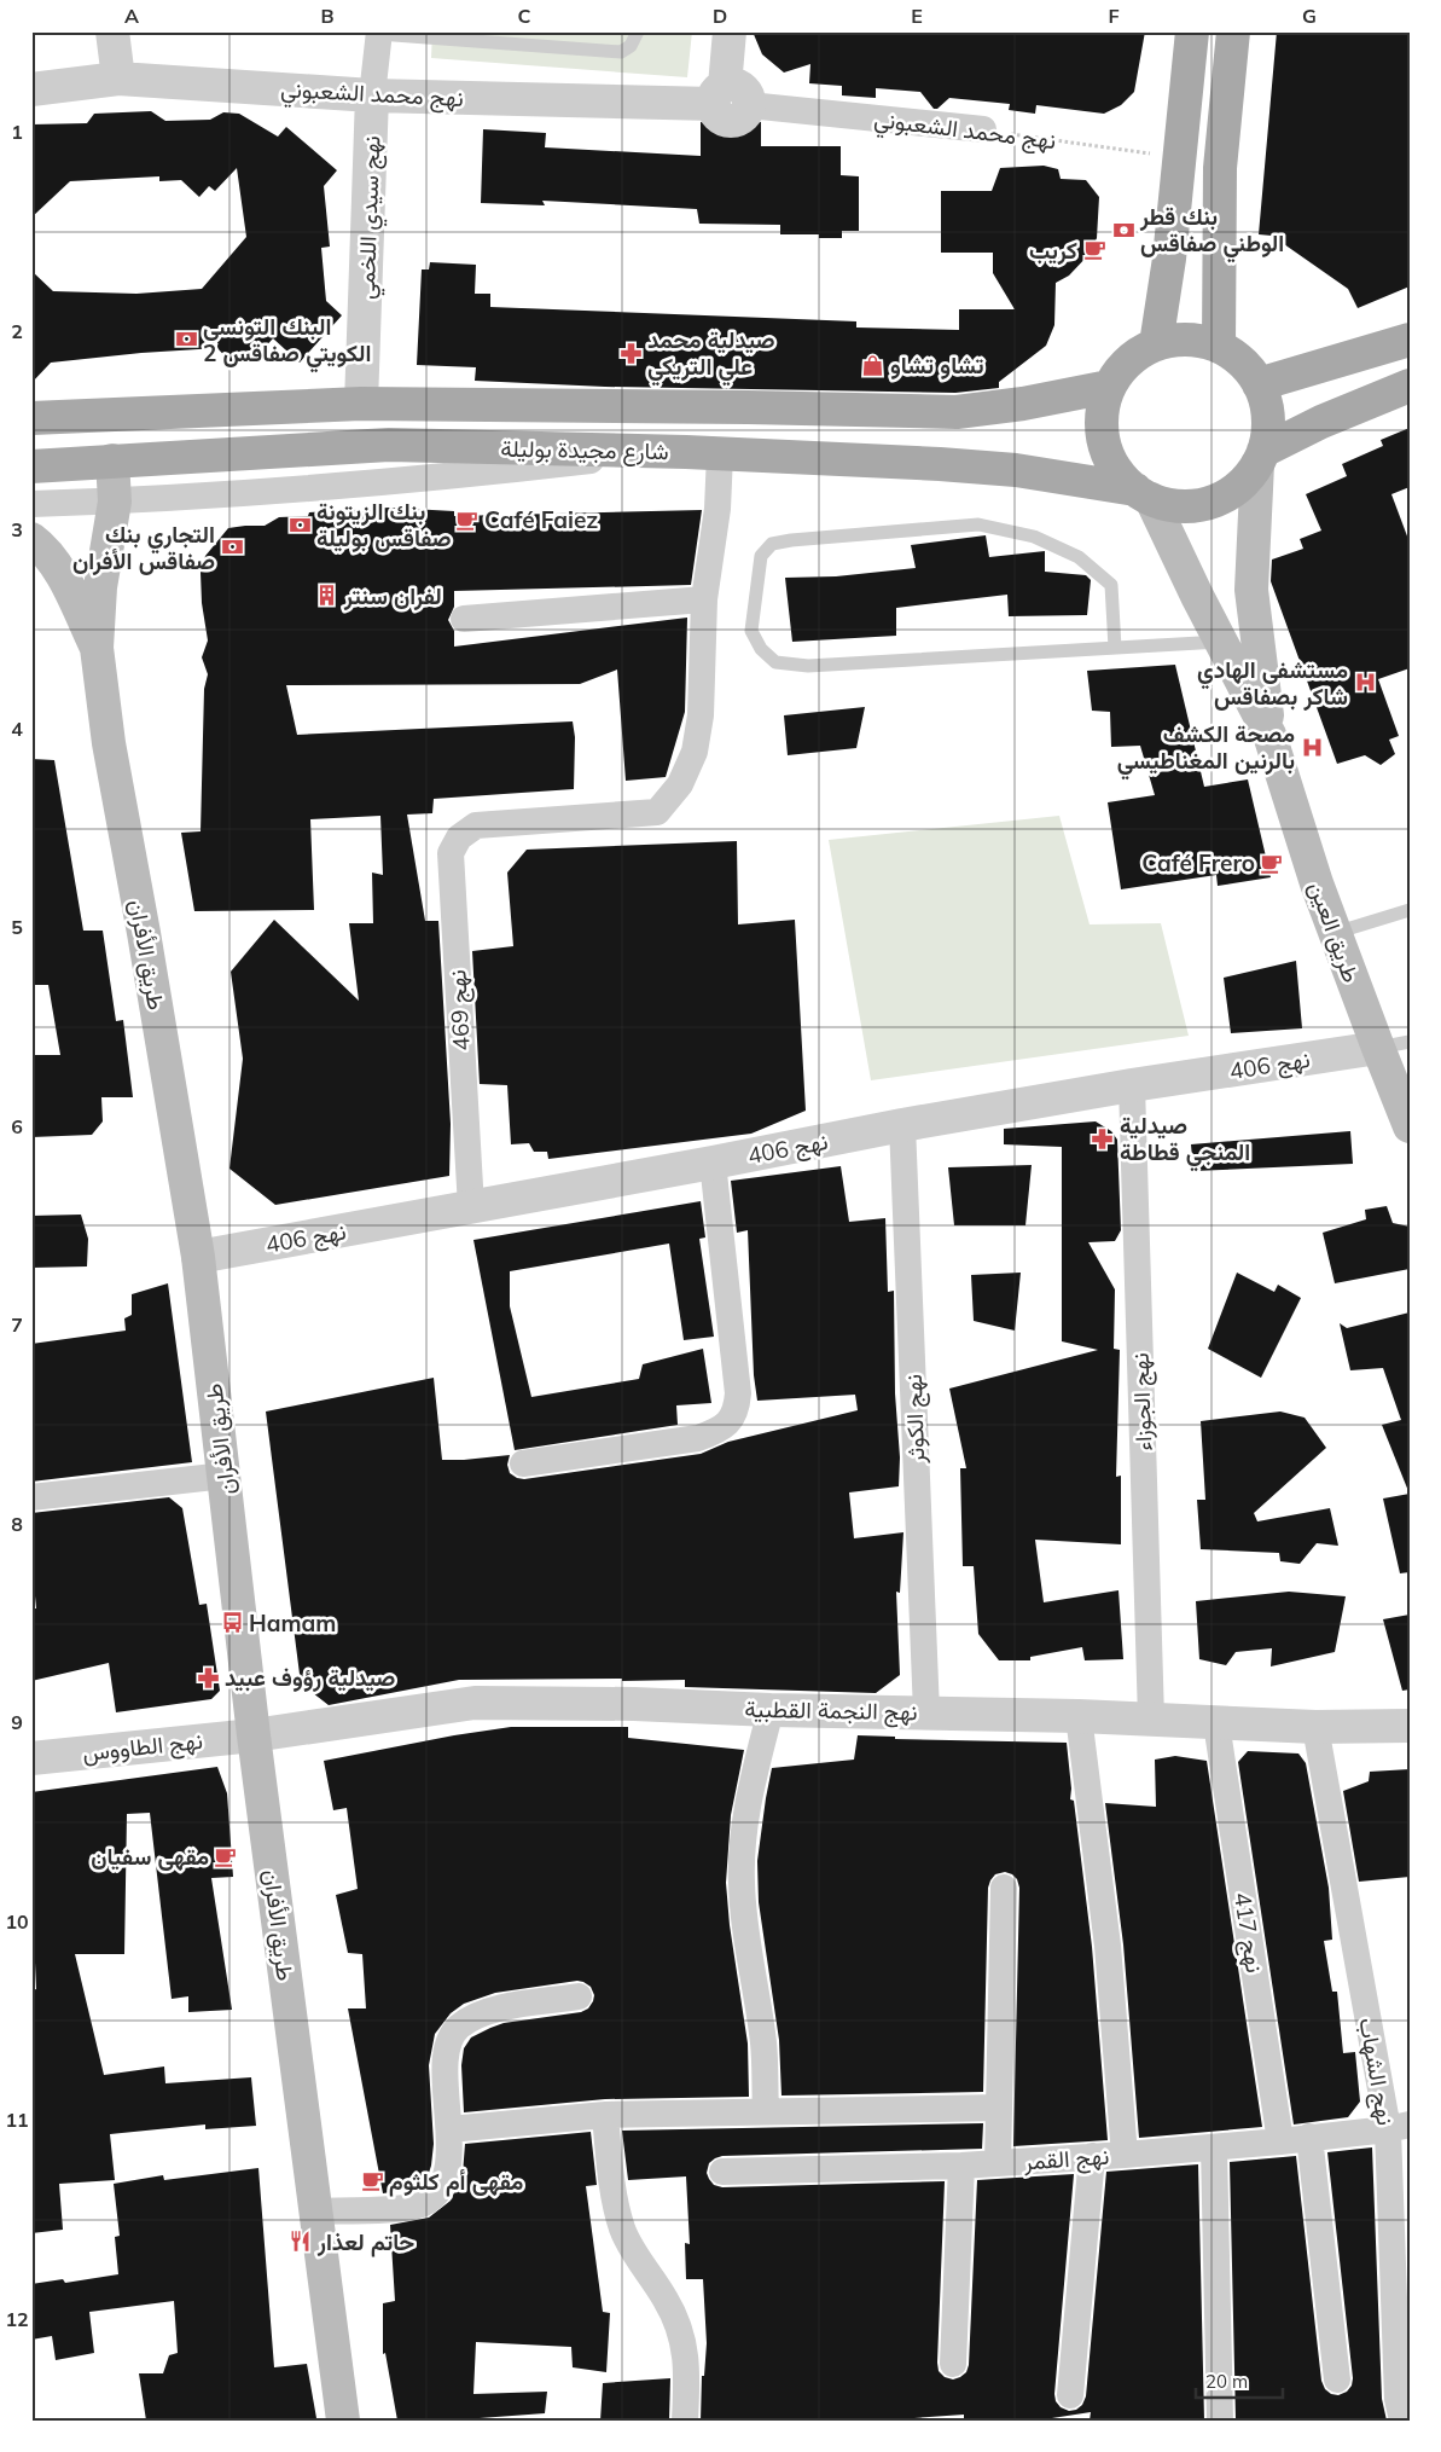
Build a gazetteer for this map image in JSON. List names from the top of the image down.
{
  "streets": {
    "main road": ["شارع مجيدة بوليلة", "طريق العين", "طريق الأفران"],
    "street": [
      "نهج محمد الشعبوني",
      "نهج سيدي اللخمي",
      "نهج 469",
      "نهج 406",
      "نهج الجوزاء",
      "نهج الكوثر",
      "نهج النجمة القطبية",
      "نهج الطاووس",
      "نهج 417",
      "نهج الشهاب",
      "نهج القمر"
    ]
  },
  "crossings": [
    ["نهج محمد الشعبوني", "نهج سيدي اللخمي"],
    ["نهج سيدي اللخمي", "شارع مجيدة بوليلة"],
    ["شارع مجيدة بوليلة", "طريق العين"],
    ["شارع مجيدة بوليلة", "طريق الأفران"],
    ["طريق العين", "نهج 406"],
    ["طريق الأفران", "نهج 406"],
    ["طريق الأفران", "نهج النجمة القطبية"],
    ["طريق الأفران", "نهج الطاووس"],
    ["نهج 469", "نهج 406"],
    ["نهج 406", "نهج الجوزاء"],
    ["نهج 406", "نهج الكوثر"],
    ["نهج الجوزاء", "نهج النجمة القطبية"],
    ["نهج الكوثر", "نهج النجمة القطبية"],
    ["نهج النجمة القطبية", "نهج الطاووس"],
    ["نهج النجمة القطبية", "نهج 417"],
    ["نهج النجمة القطبية", "نهج الشهاب"],
    ["نهج 417", "نهج القمر"],
    ["نهج الشهاب", "نهج القمر"]
  ],
  "places": {
    "bank": [
      "بنك قطر الوطني صفاقس",
      "البنك التونسي الكويتي صفاقس 2",
      "بنك الزيتونة صفاقس بوليلة",
      "التجاري بنك صفاقس الأفران"
    ],
    "cafe": [
      "كريب",
      "Café Faiez",
      "Café Frero",
      "مقهى سفيان",
      "مقهى أم كلثوم"
    ],
    "pharmacy": ["صيدلية محمد علي التريكي", "صيدلية المنجي قطاطة", "صيدلية رؤوف عبيد"],
    "shop": ["تشاو تشاو"],
    "building": ["لفران سنتر"],
    "hospital": ["مستشفى الهادي شاكر بصفاقس", "مصحة الكشف بالرنين المغناطيسي"],
    "bus stop": ["Hamam"],
    "restaurant": ["حاتم لعذار"]
  },
  "scale_bar": "20 m",
  "grid": {
    "columns": [
      "A",
      "B",
      "C",
      "D",
      "E",
      "F",
      "G"
    ],
    "rows": [
      "1",
      "2",
      "3",
      "4",
      "5",
      "6",
      "7",
      "8",
      "9",
      "10",
      "11",
      "12"
    ]
  }
}
